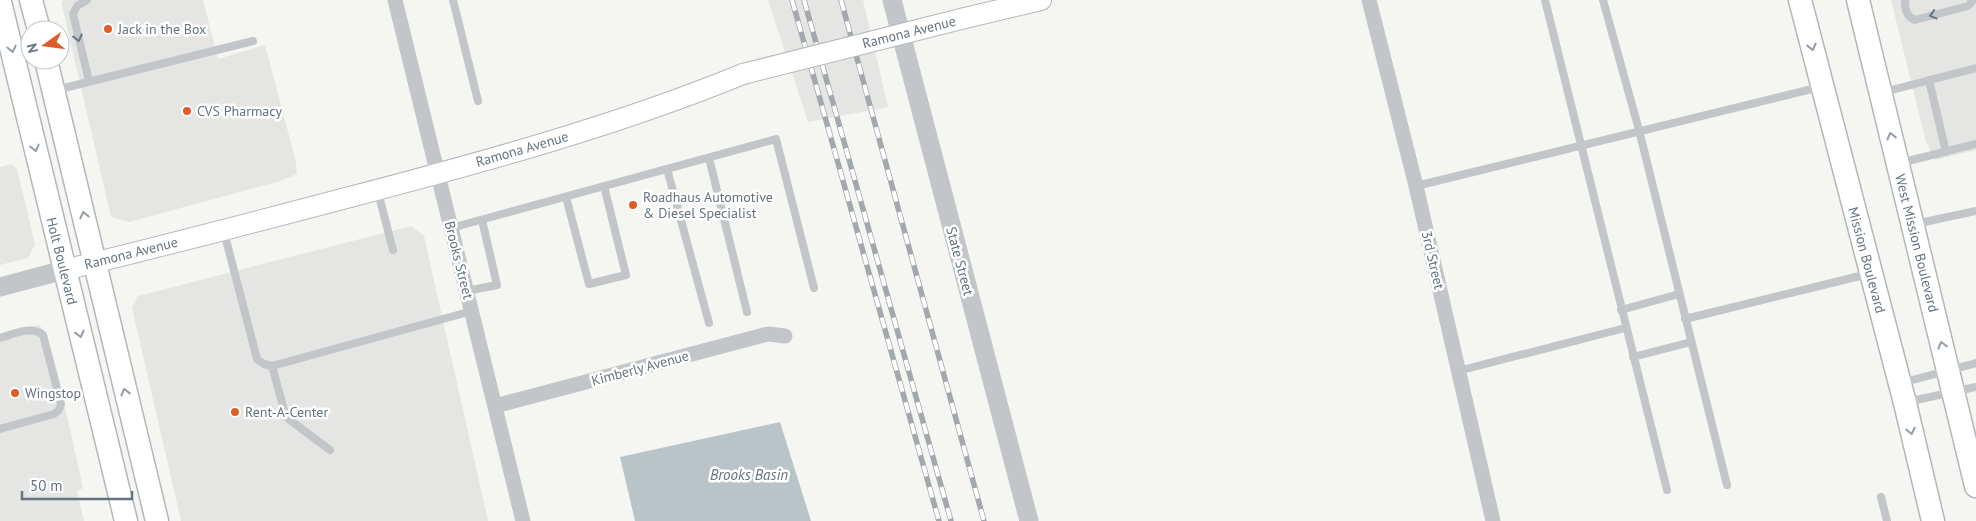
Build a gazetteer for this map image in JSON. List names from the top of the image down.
{
  "streets": {
    "main road": [
      "Ramona Avenue",
      "West Mission Boulevard",
      "Mission Boulevard",
      "Holt Boulevard"
    ],
    "street": [
      "Brooks Street",
      "3rd Street",
      "State Street",
      "Kimberly Avenue"
    ]
  },
  "crossings": [
    ["Ramona Avenue", "Brooks Street"],
    ["Ramona Avenue", "Holt Boulevard"],
    ["Brooks Street", "Kimberly Avenue"]
  ],
  "one_way": ["West Mission Boulevard", "Mission Boulevard"],
  "water": ["Brooks Basin"],
  "places": [
    "Jack in the Box",
    "CVS Pharmacy",
    "Roadhaus Automotive & Diesel Specialist",
    "Wingstop",
    "Rent-A-Center"
  ],
  "scale_bar": "50 m",
  "north": "left"
}
